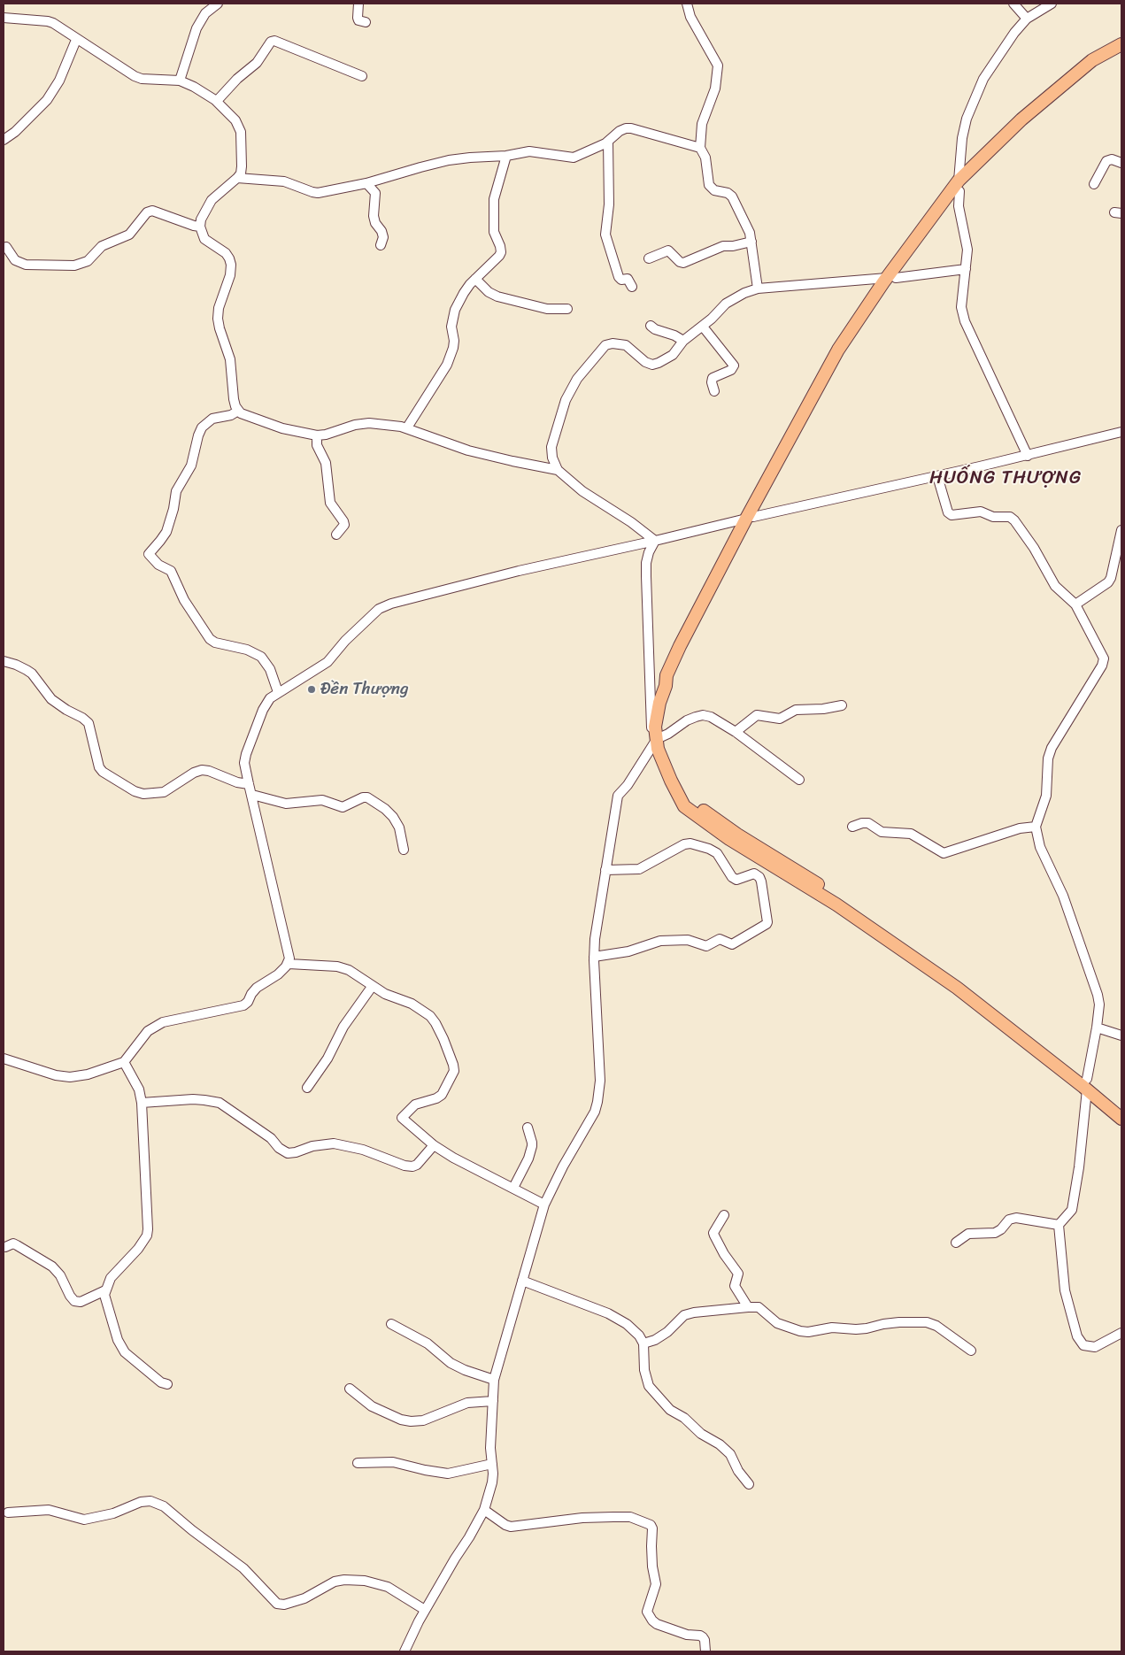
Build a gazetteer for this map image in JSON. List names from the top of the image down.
{
  "districts": ["HUỐNG THƯỢNG"],
  "places": ["Đền Thượng"]
}
